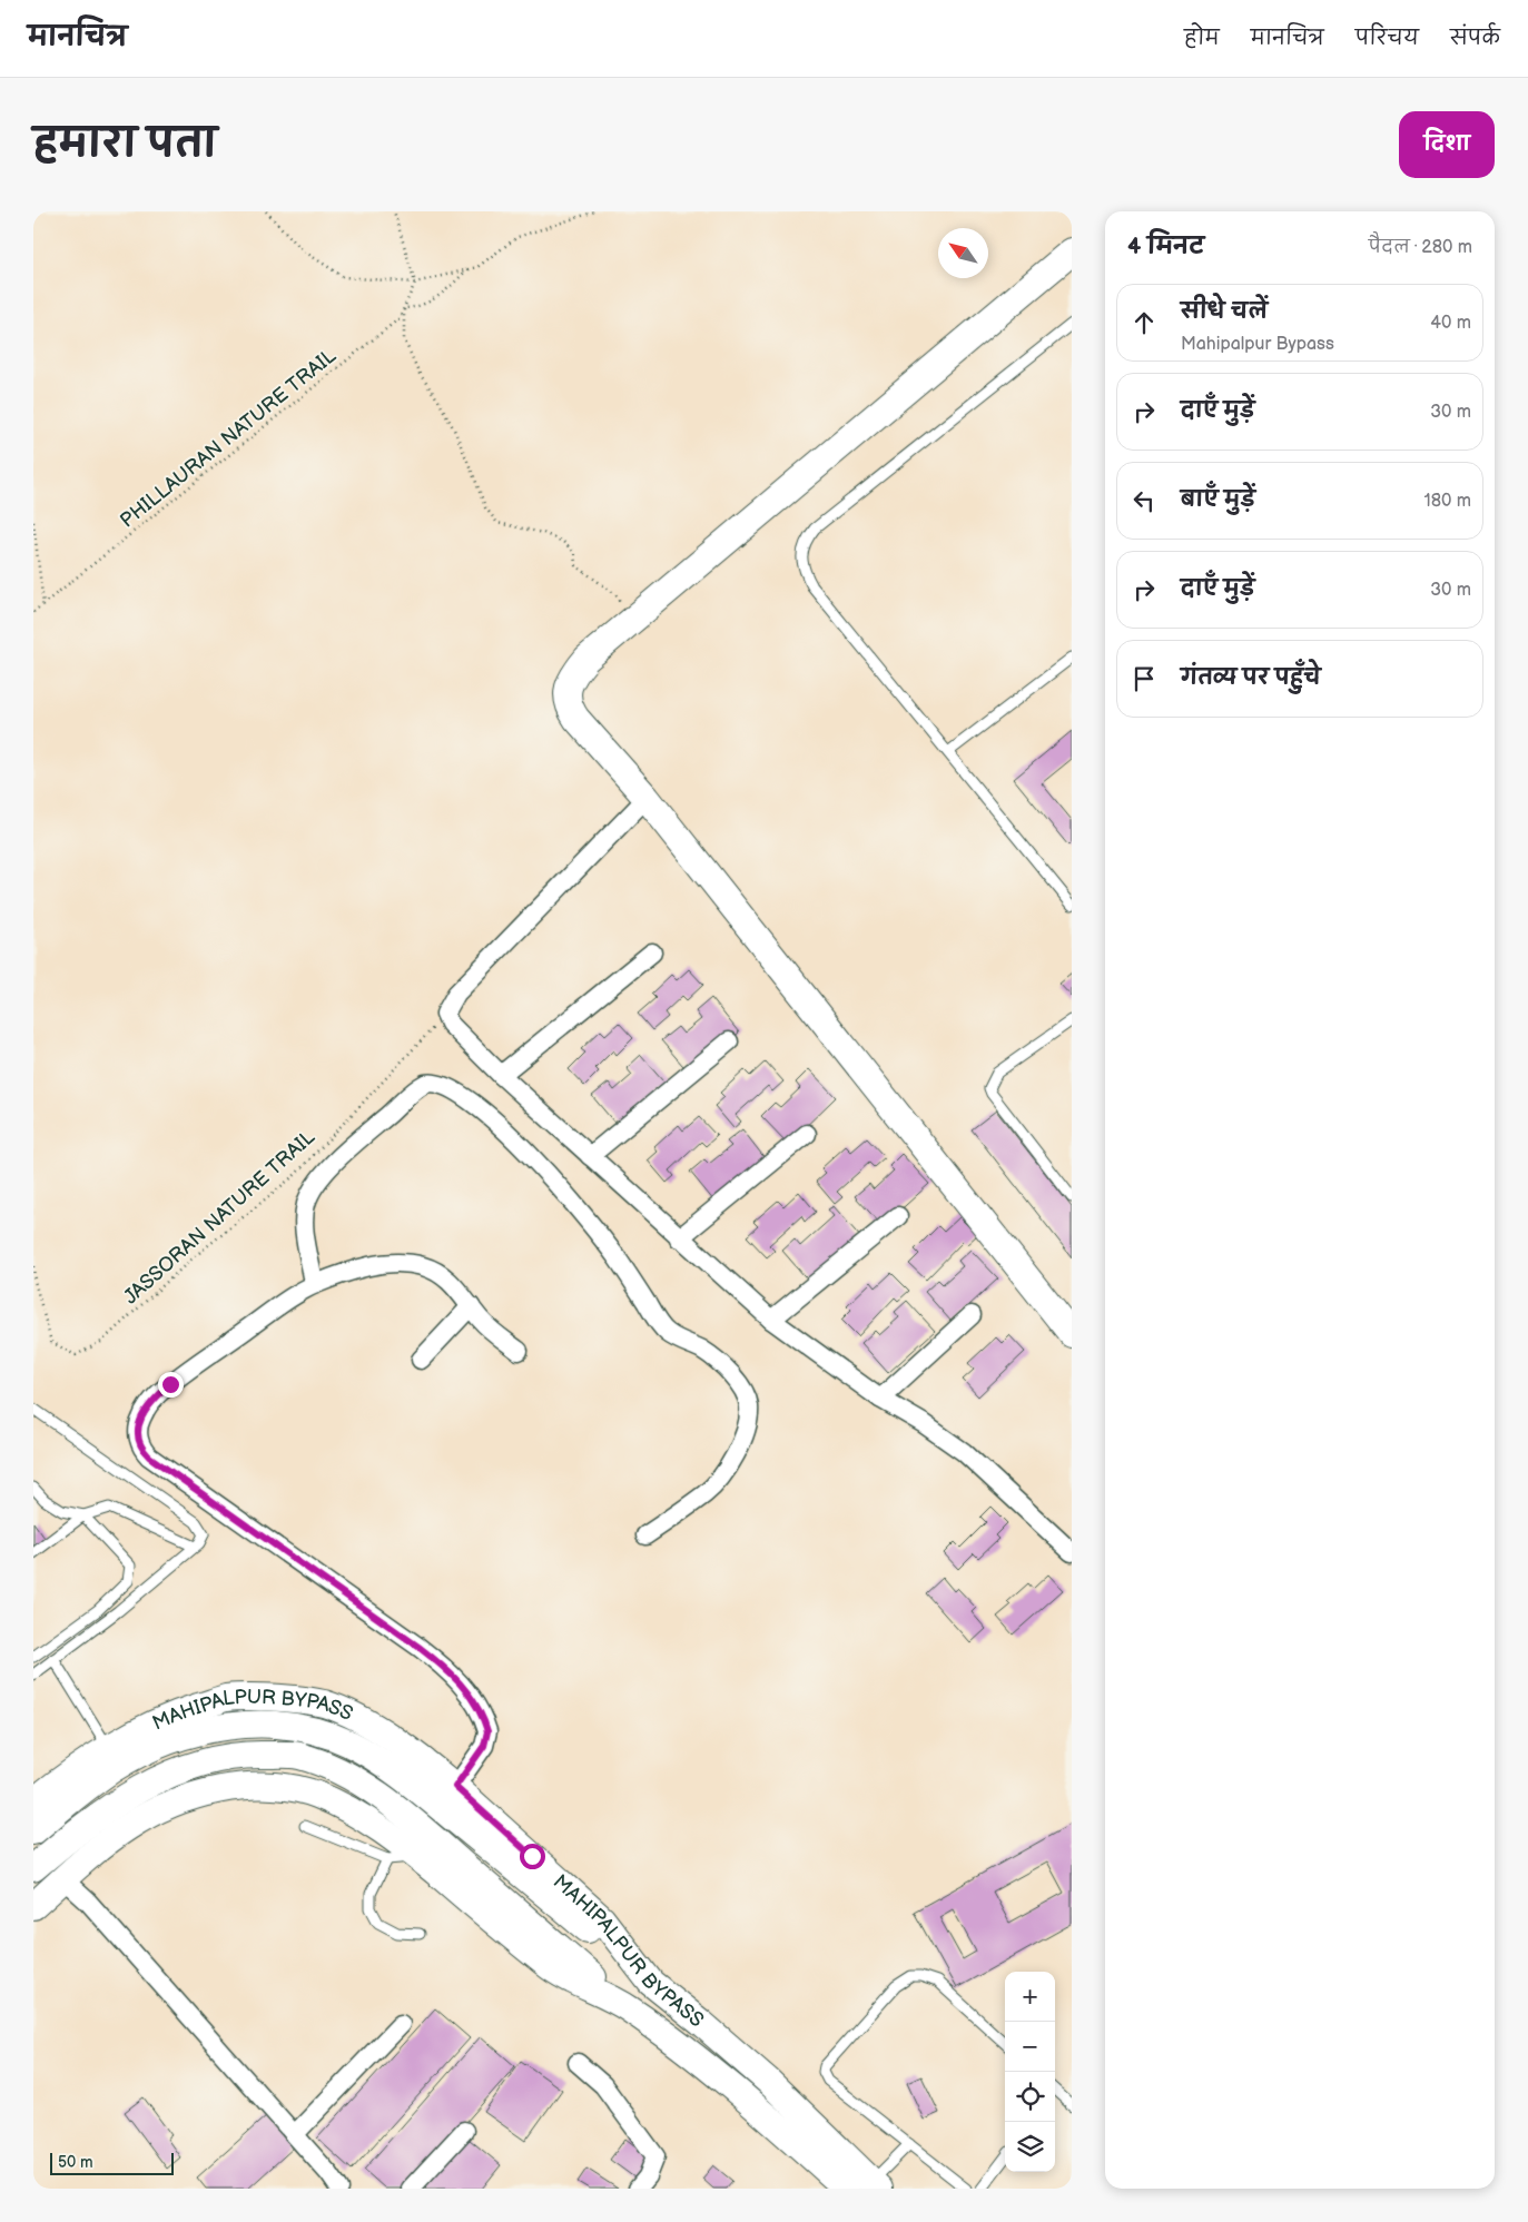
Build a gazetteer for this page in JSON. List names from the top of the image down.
{
  "streets": {
    "street": ["MAHIPALPUR BYPASS"],
    "path": ["PHILLAURAN NATURE TRAIL", "JASSORAN NATURE TRAIL"]
  },
  "scale_bar": "50 m",
  "north": "top left",
  "page": {
    "header": "मानचित्र",
    "nav": [
      "होम",
      "मानचित्र",
      "परिचय",
      "संपर्क"
    ],
    "title": "हमारा पता",
    "buttons": "दिशा",
    "heading": ["4 मिनट", "पैदल · 280 m"],
    "list": [
      ["सीधे चलें", "Mahipalpur Bypass", "40 m"],
      ["दाएँ मुड़ें", "30 m"],
      ["बाएँ मुड़ें", "180 m"],
      ["दाएँ मुड़ें", "30 m"],
      "गंतव्य पर पहुँचे"
    ],
    "map_buttons": ["+", "−"],
    "scale": "50 m"
  }
}
